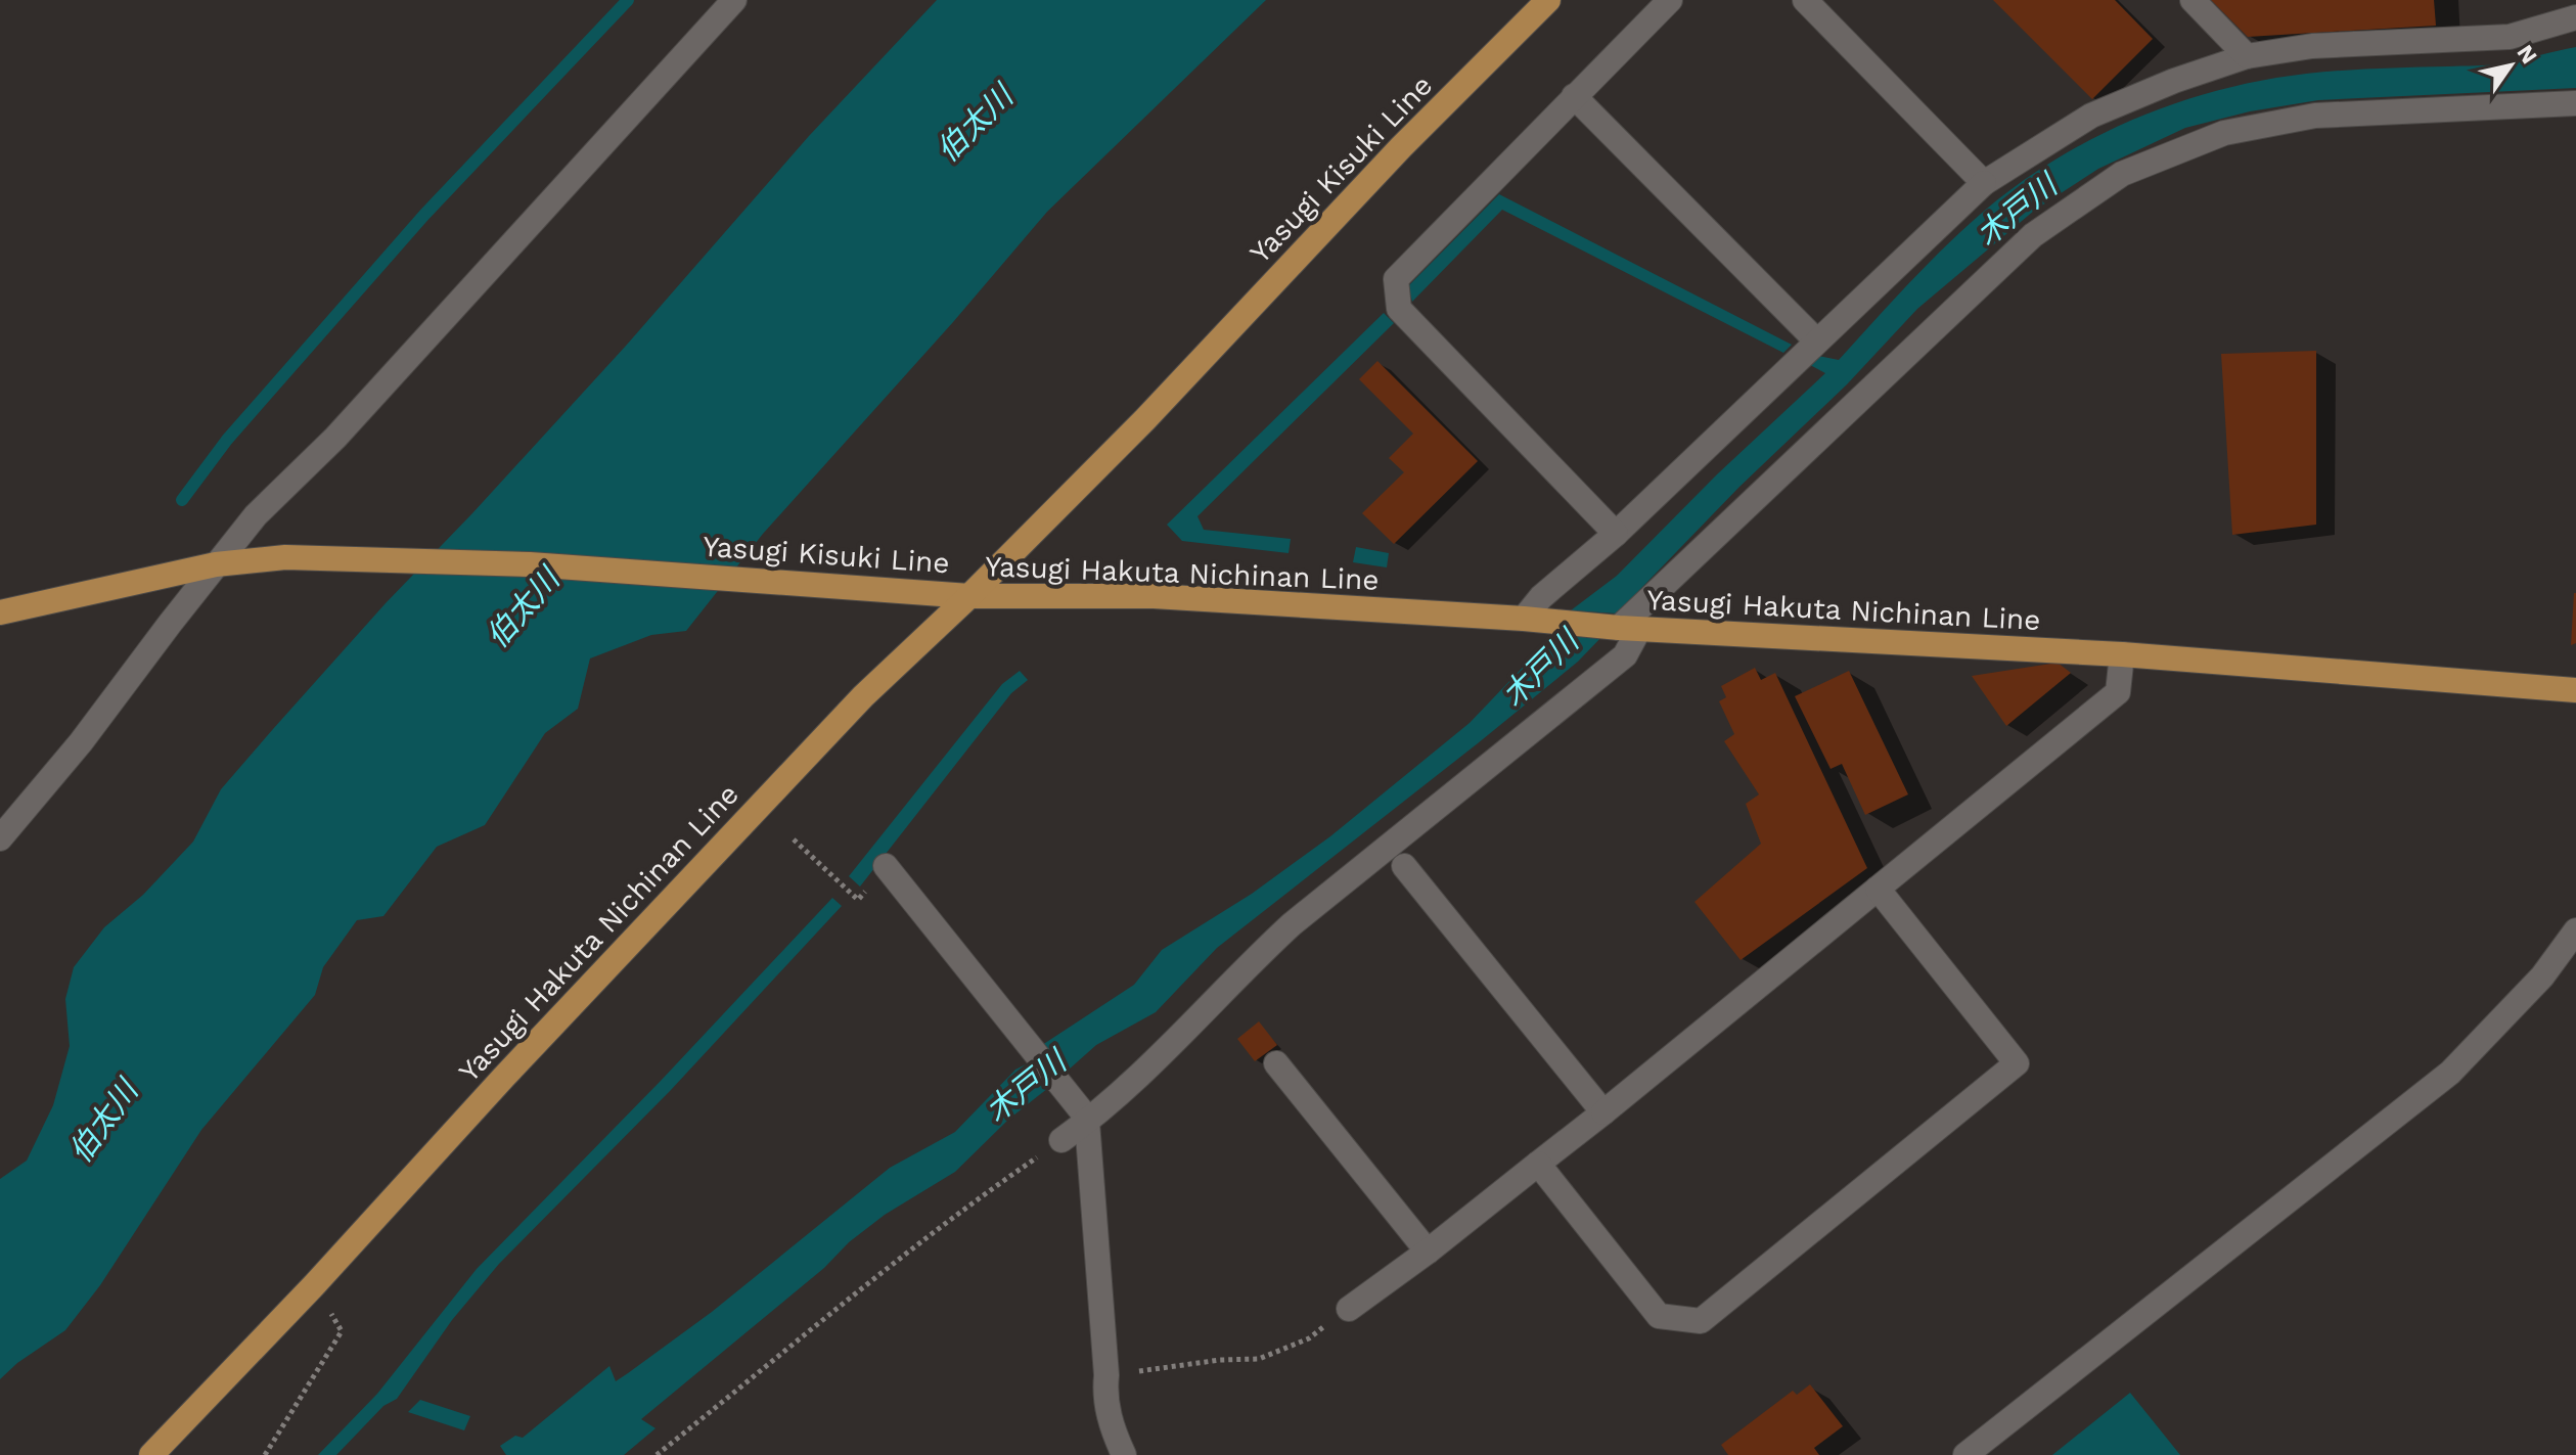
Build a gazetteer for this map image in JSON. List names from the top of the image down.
{
  "streets": {
    "main road": ["Yasugi Kisuki Line", "Yasugi Hakuta Nichinan Line"]
  },
  "crossings": [
    ["Yasugi Kisuki Line", "Yasugi Hakuta Nichinan Line"]
  ],
  "water": ["伯太川", "木戸川"],
  "north": "top right"
}
